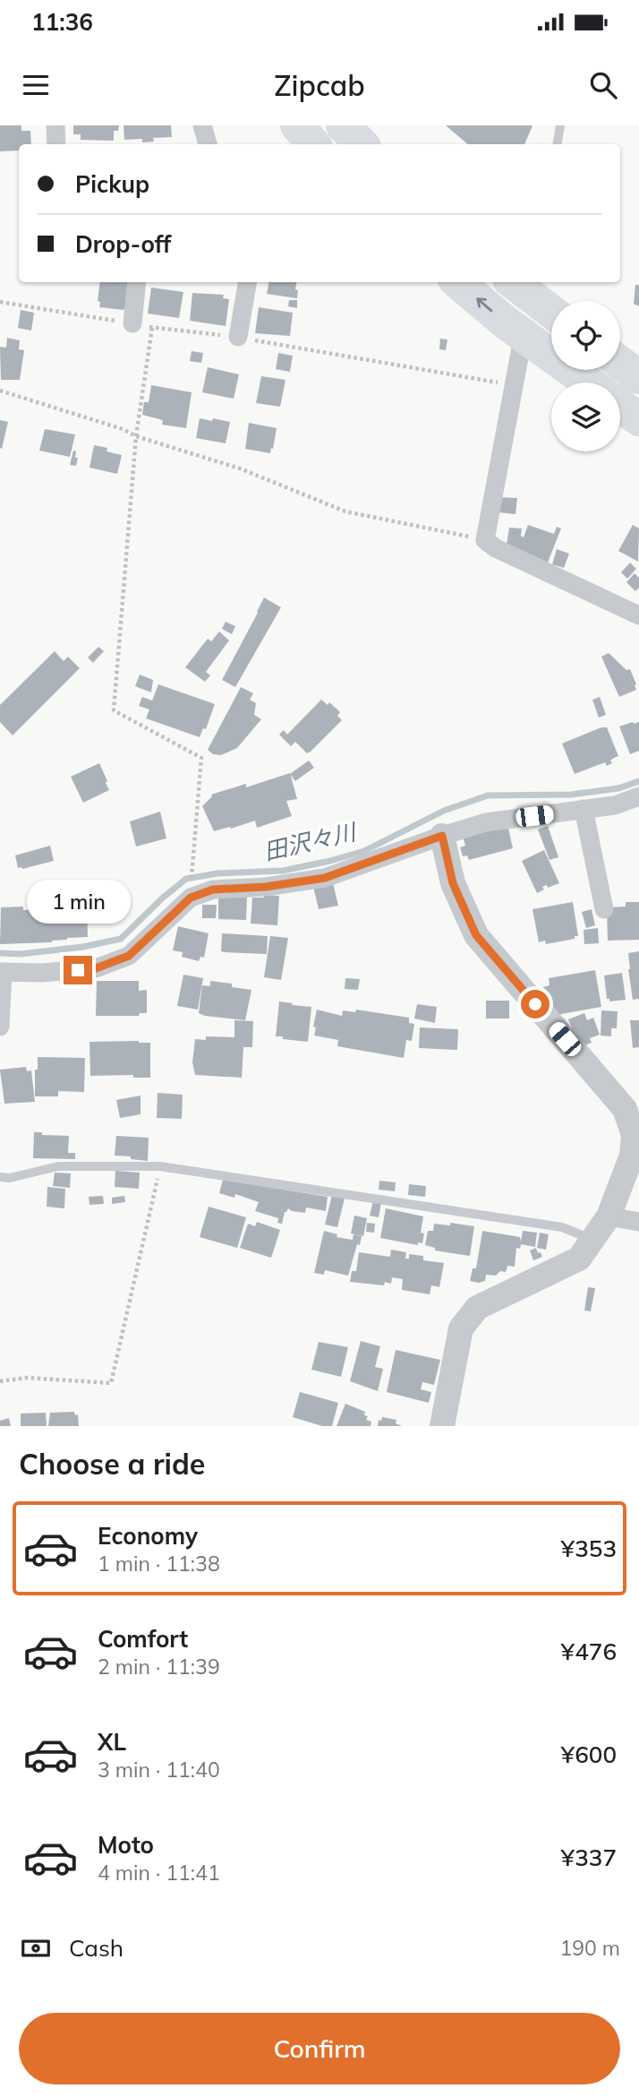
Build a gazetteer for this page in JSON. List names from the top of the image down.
{
  "water": ["田沢々川"],
  "page": {
    "status": "11:36",
    "header": "Zipcab",
    "banner": ["Pickup", "Drop-off"],
    "bubble": "1 min",
    "heading": "Choose a ride",
    "list": [
      {
        "name": "Economy",
        "note": "1 min · 11:38",
        "value": "¥353"
      },
      {
        "name": "Comfort",
        "note": "2 min · 11:39",
        "value": "¥476"
      },
      {
        "name": "XL",
        "note": "3 min · 11:40",
        "value": "¥600"
      },
      {
        "name": "Moto",
        "note": "4 min · 11:41",
        "value": "¥337"
      }
    ],
    "pay": ["Cash", "190 m"],
    "buttons": "Confirm"
  }
}
